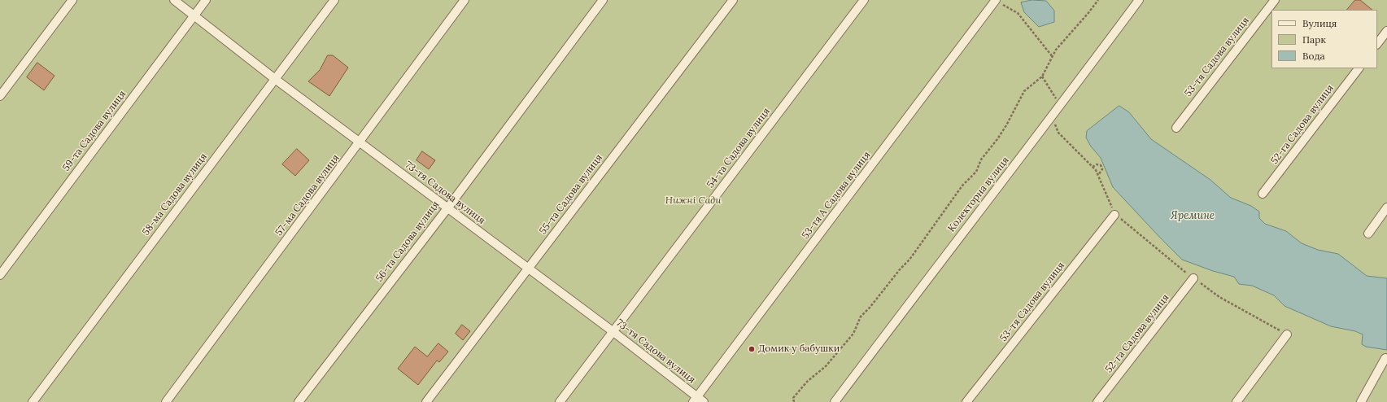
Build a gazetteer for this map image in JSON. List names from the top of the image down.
{
  "streets": {
    "street": [
      "53-тя Садова вулиця",
      "52-га Садова вулиця",
      "59-та Садова вулиця",
      "54-та Садова вулиця",
      "73-тя Садова вулиця",
      "58-ма Садова вулиця",
      "55-та Садова вулиця",
      "Колекторна вулиця",
      "57-ма Садова вулиця",
      "53-тя А Садова вулиця",
      "56-та Садова вулиця"
    ]
  },
  "crossings": [
    ["59-та Садова вулиця", "73-тя Садова вулиця"],
    ["54-та Садова вулиця", "73-тя Садова вулиця"],
    ["73-тя Садова вулиця", "58-ма Садова вулиця"],
    ["73-тя Садова вулиця", "55-та Садова вулиця"],
    ["73-тя Садова вулиця", "57-ма Садова вулиця"],
    ["73-тя Садова вулиця", "53-тя А Садова вулиця"],
    ["73-тя Садова вулиця", "56-та Садова вулиця"]
  ],
  "water": ["Яремине"],
  "parks": ["Нижні Сади"],
  "places": ["Домик у бабушки"],
  "legend": ["Вулиця", "Парк", "Вода"]
}
